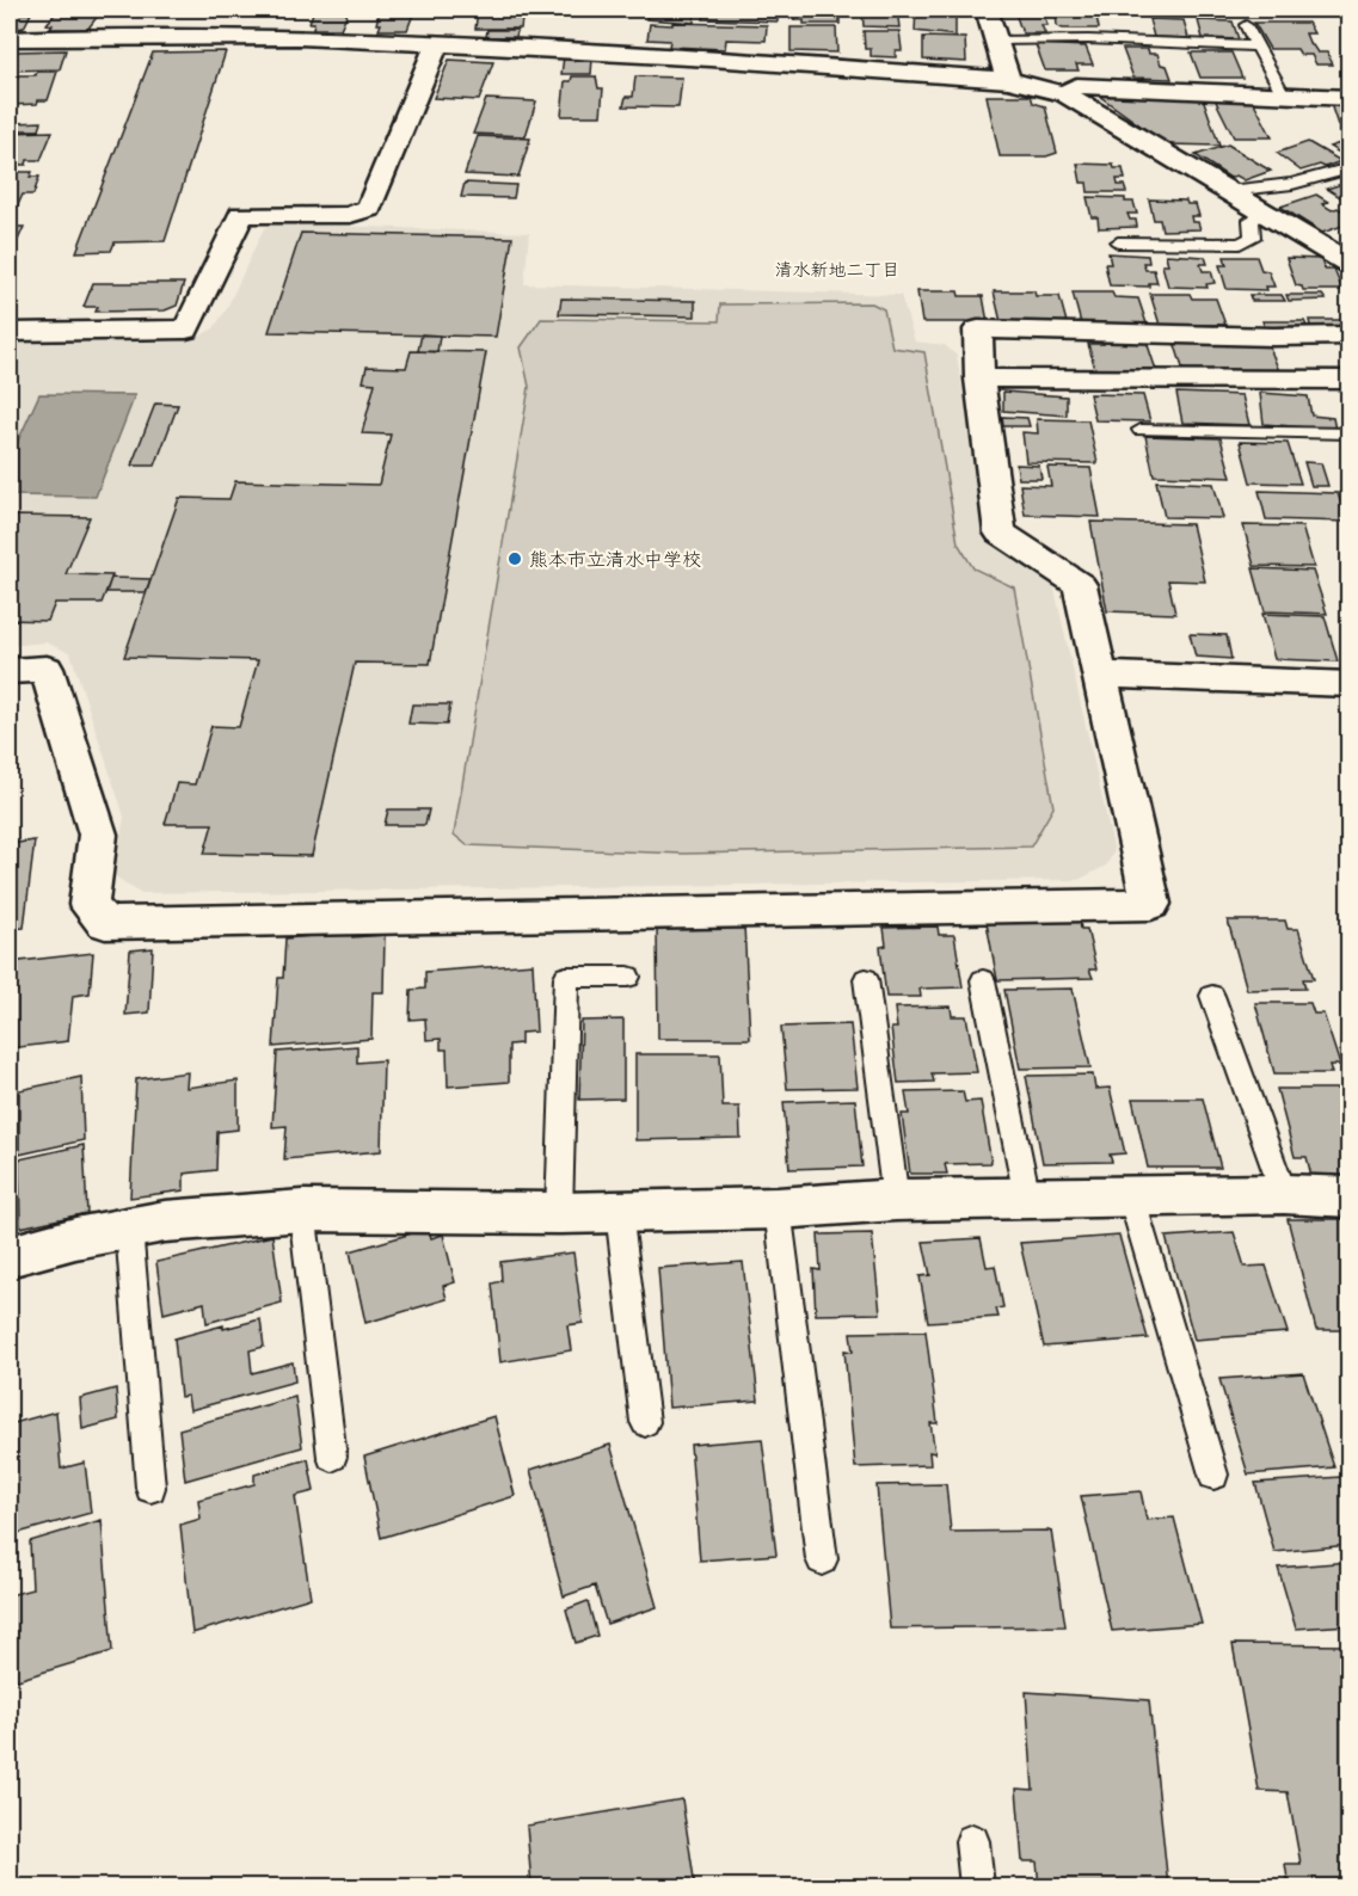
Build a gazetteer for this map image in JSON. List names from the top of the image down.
{
  "districts": ["清水新地二丁目"],
  "places": ["熊本市立清水中学校"]
}
